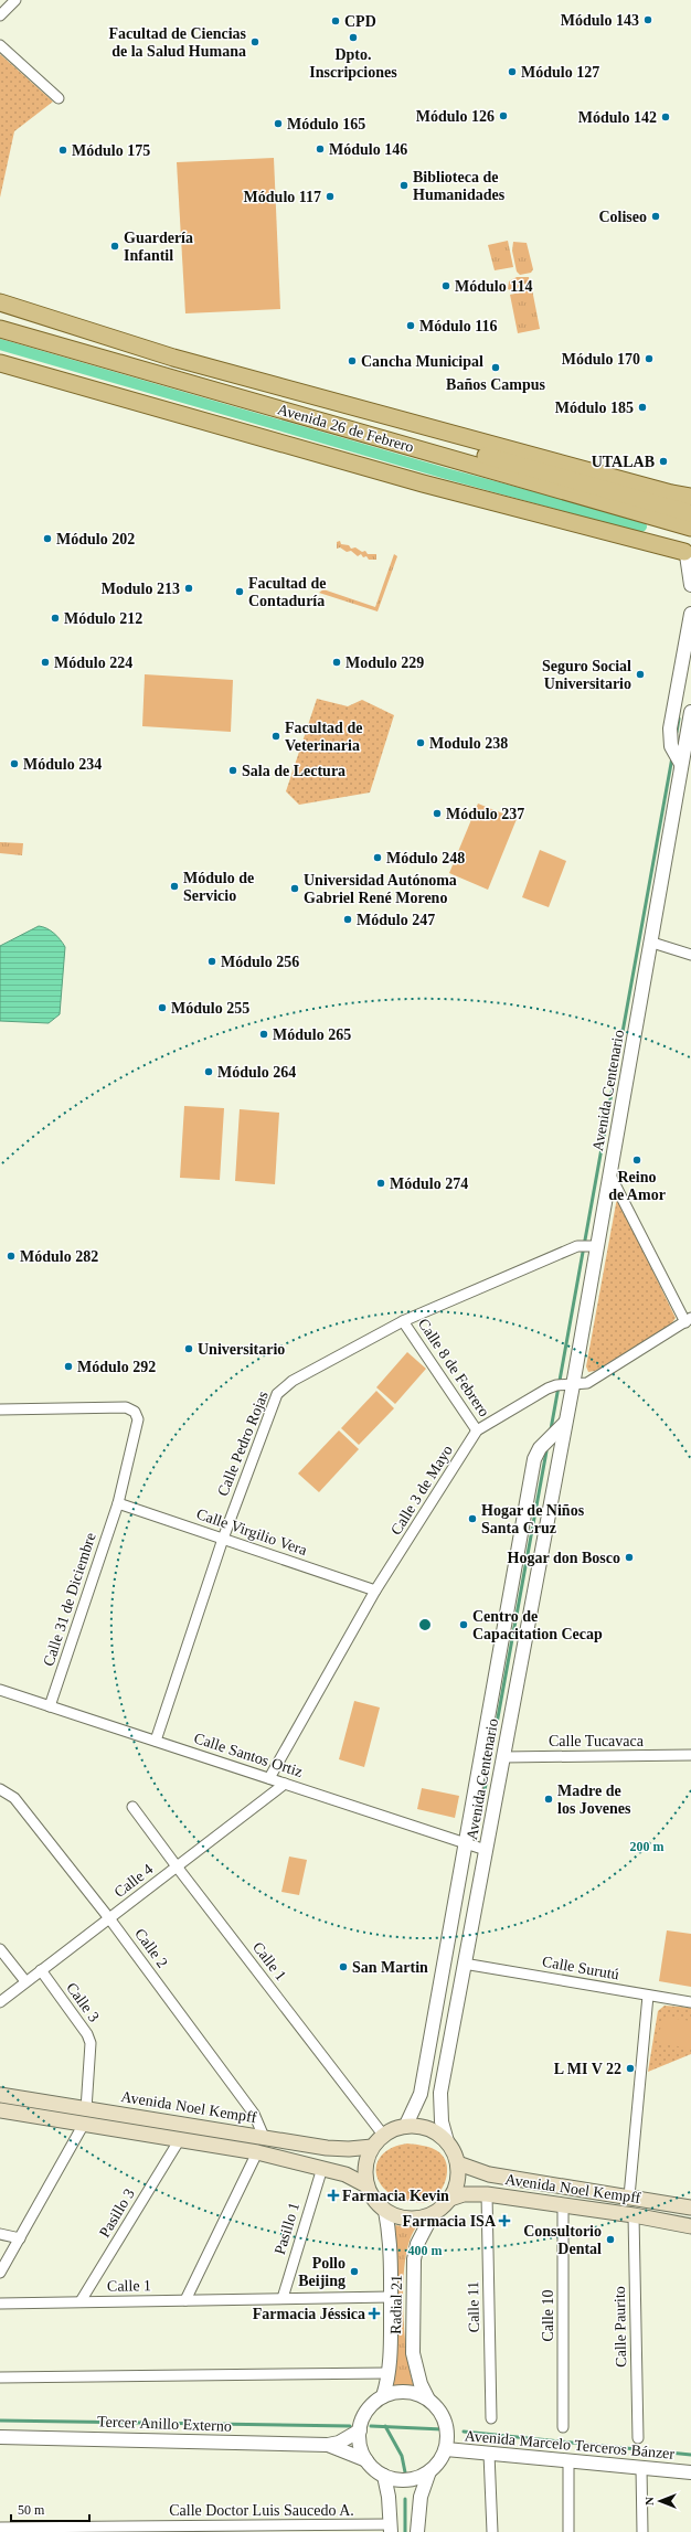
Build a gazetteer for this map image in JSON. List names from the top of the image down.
{
  "streets": {
    "main road": ["Avenida 26 de Febrero", "Avenida Noel Kempff"],
    "street": [
      "Avenida Centenario",
      "Calle 8 de Febrero",
      "Calle Pedro Rojas",
      "Calle 3 de Mayo",
      "Calle Virgilio Vera",
      "Calle 31 de Diciembre",
      "Calle Tucavaca",
      "Calle Santos Ortiz",
      "Calle 4",
      "Calle 2",
      "Calle 1",
      "Calle Surutú",
      "Calle 3",
      "Pasillo 3",
      "Pasillo 1",
      "Radial 21",
      "Calle 11",
      "Calle 10",
      "Calle Paurito",
      "Tercer Anillo Externo",
      "Avenida Marcelo Terceros Bánzer",
      "Calle Doctor Luis Saucedo A."
    ]
  },
  "crossings": [
    ["Avenida Centenario", "Calle Pedro Rojas"],
    ["Avenida Centenario", "Calle 3 de Mayo"],
    ["Avenida Centenario", "Calle Tucavaca"],
    ["Avenida Centenario", "Calle Santos Ortiz"],
    ["Avenida Centenario", "Calle 1"],
    ["Avenida Centenario", "Calle Surutú"],
    ["Avenida Centenario", "Avenida Noel Kempff"],
    ["Avenida Centenario", "Radial 21"],
    ["Calle 8 de Febrero", "Calle Pedro Rojas"],
    ["Calle 8 de Febrero", "Calle 3 de Mayo"],
    ["Calle Pedro Rojas", "Calle Virgilio Vera"],
    ["Calle Pedro Rojas", "Calle Santos Ortiz"],
    ["Calle 3 de Mayo", "Calle Virgilio Vera"],
    ["Calle 3 de Mayo", "Calle Santos Ortiz"],
    ["Calle Virgilio Vera", "Calle 31 de Diciembre"],
    ["Calle 31 de Diciembre", "Calle Santos Ortiz"],
    ["Calle Santos Ortiz", "Calle 4"],
    ["Calle 4", "Calle 2"],
    ["Calle 4", "Calle 1"],
    ["Calle 4", "Calle 3"],
    ["Calle 2", "Avenida Noel Kempff"],
    ["Calle 1", "Avenida Noel Kempff"],
    ["Calle 1", "Pasillo 3"],
    ["Calle 1", "Pasillo 1"],
    ["Calle 1", "Radial 21"],
    ["Calle 3", "Avenida Noel Kempff"],
    ["Avenida Noel Kempff", "Radial 21"],
    ["Avenida Noel Kempff", "Calle 11"],
    ["Avenida Noel Kempff", "Calle 10"],
    ["Avenida Noel Kempff", "Calle Paurito"],
    ["Radial 21", "Tercer Anillo Externo"],
    ["Radial 21", "Avenida Marcelo Terceros Bánzer"],
    ["Tercer Anillo Externo", "Avenida Marcelo Terceros Bánzer"]
  ],
  "places": {
    "other": [
      "Módulo 143",
      "CPD",
      "Dpto. Inscripciones",
      "Facultad de Ciencias de la Salud Humana",
      "Módulo 127",
      "Módulo 126",
      "Módulo 142",
      "Módulo 165",
      "Módulo 146",
      "Módulo 175",
      "Biblioteca de Humanidades",
      "Módulo 117",
      "Coliseo",
      "Guardería Infantil",
      "Módulo 114",
      "Módulo 116",
      "Módulo 170",
      "Cancha Municipal",
      "Baños Campus",
      "Módulo 185",
      "UTALAB",
      "Módulo 202",
      "Modulo 213",
      "Facultad de Contaduría",
      "Módulo 212",
      "Módulo 224",
      "Modulo 229",
      "Seguro Social Universitario",
      "Facultad de Veterinaria",
      "Modulo 238",
      "Módulo 234",
      "Sala de Lectura",
      "Módulo 237",
      "Módulo 248",
      "Módulo de Servicio",
      "Universidad Autónoma Gabriel René Moreno",
      "Módulo 247",
      "Módulo 256",
      "Módulo 255",
      "Módulo 265",
      "Módulo 264",
      "Reino de Amor",
      "Módulo 274",
      "Módulo 282",
      "Universitario",
      "Módulo 292",
      "Hogar de Niños Santa Cruz",
      "Hogar don Bosco",
      "Centro de Capacitation Cecap",
      "Madre de los Jovenes",
      "San Martin",
      "L MI V 22",
      "Consultorio Dental",
      "Pollo Beijing"
    ],
    "health": ["Farmacia Kevin", "Farmacia ISA", "Farmacia Jéssica"]
  },
  "scale_bar": "50 m",
  "north": "left",
  "rings": ["200 m", "400 m"]
}
